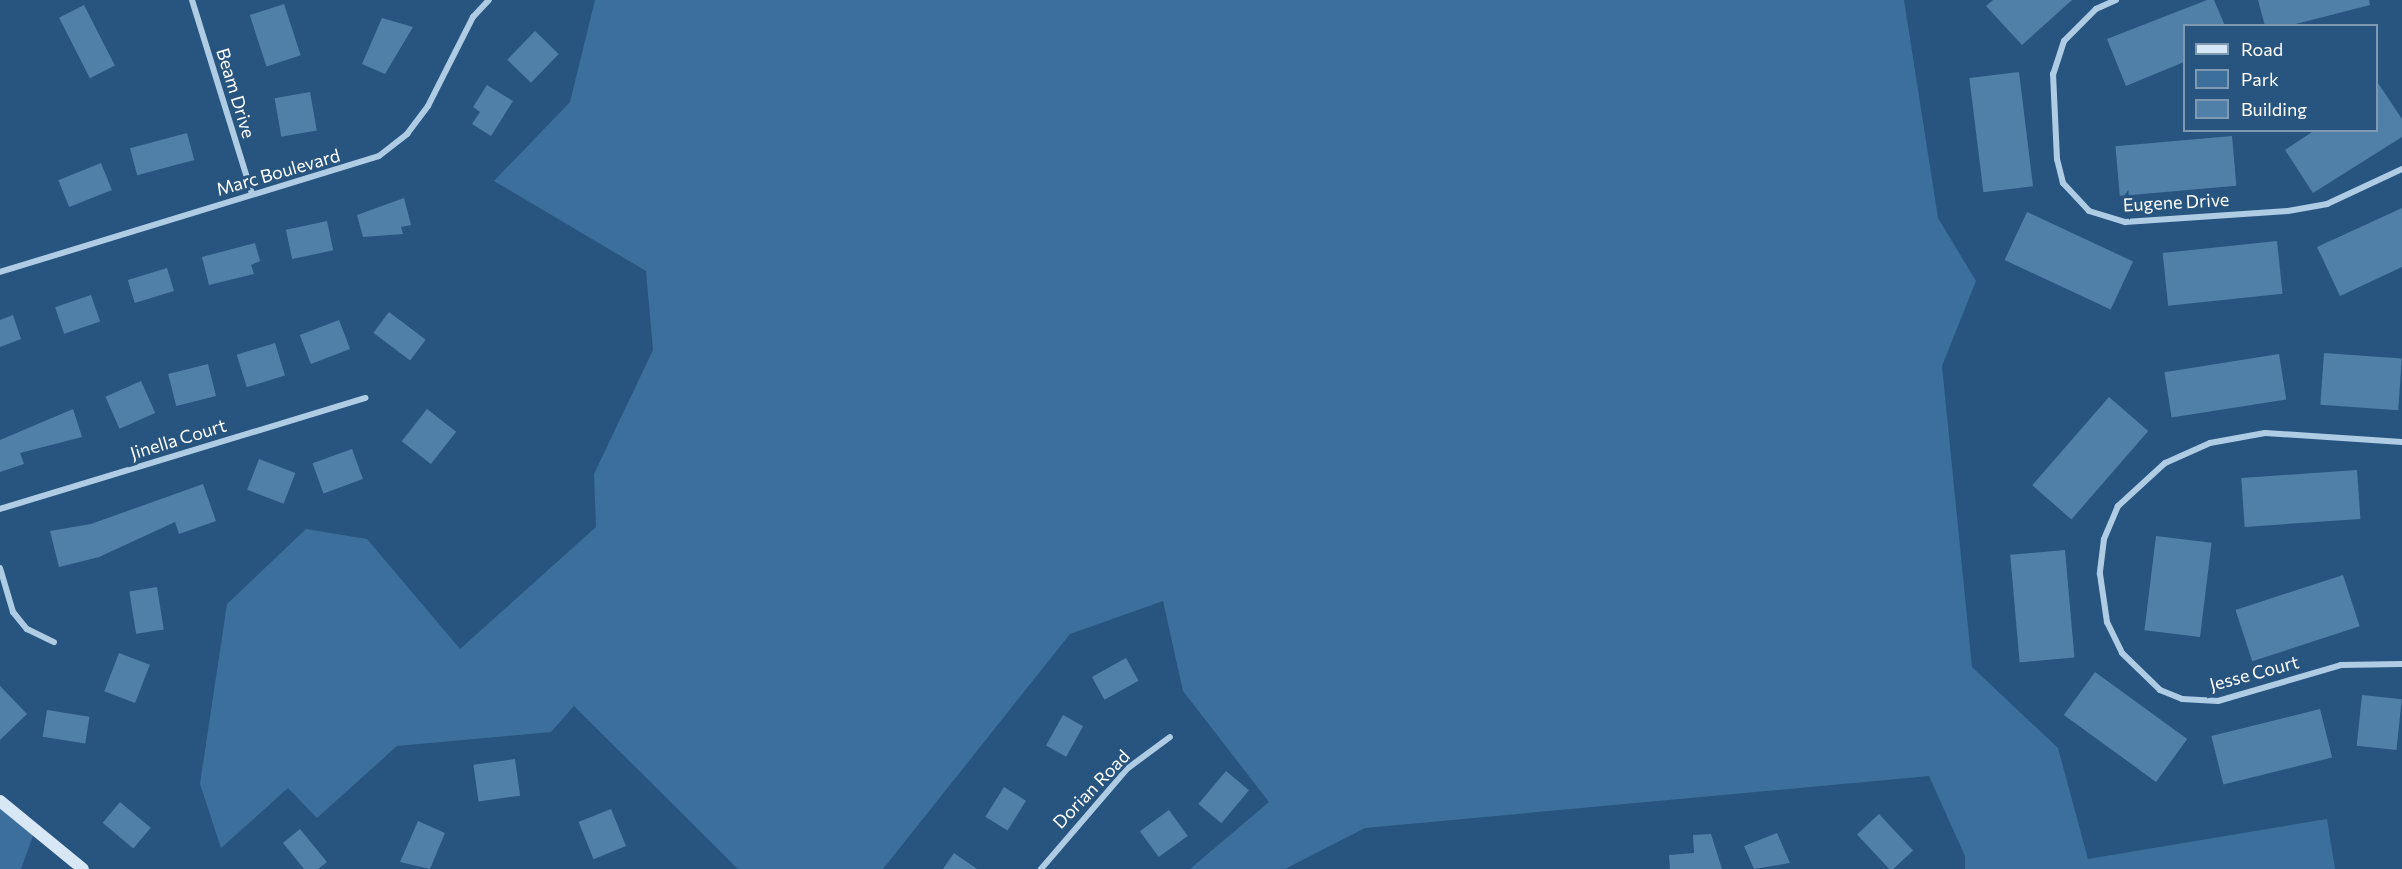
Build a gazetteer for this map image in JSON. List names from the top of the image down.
{
  "streets": {
    "street": [
      "Beam Drive",
      "Marc Boulevard",
      "Eugene Drive",
      "Jinella Court",
      "Jesse Court",
      "Dorian Road"
    ]
  },
  "crossings": [
    ["Beam Drive", "Marc Boulevard"]
  ],
  "legend": ["Road", "Park", "Building"]
}
